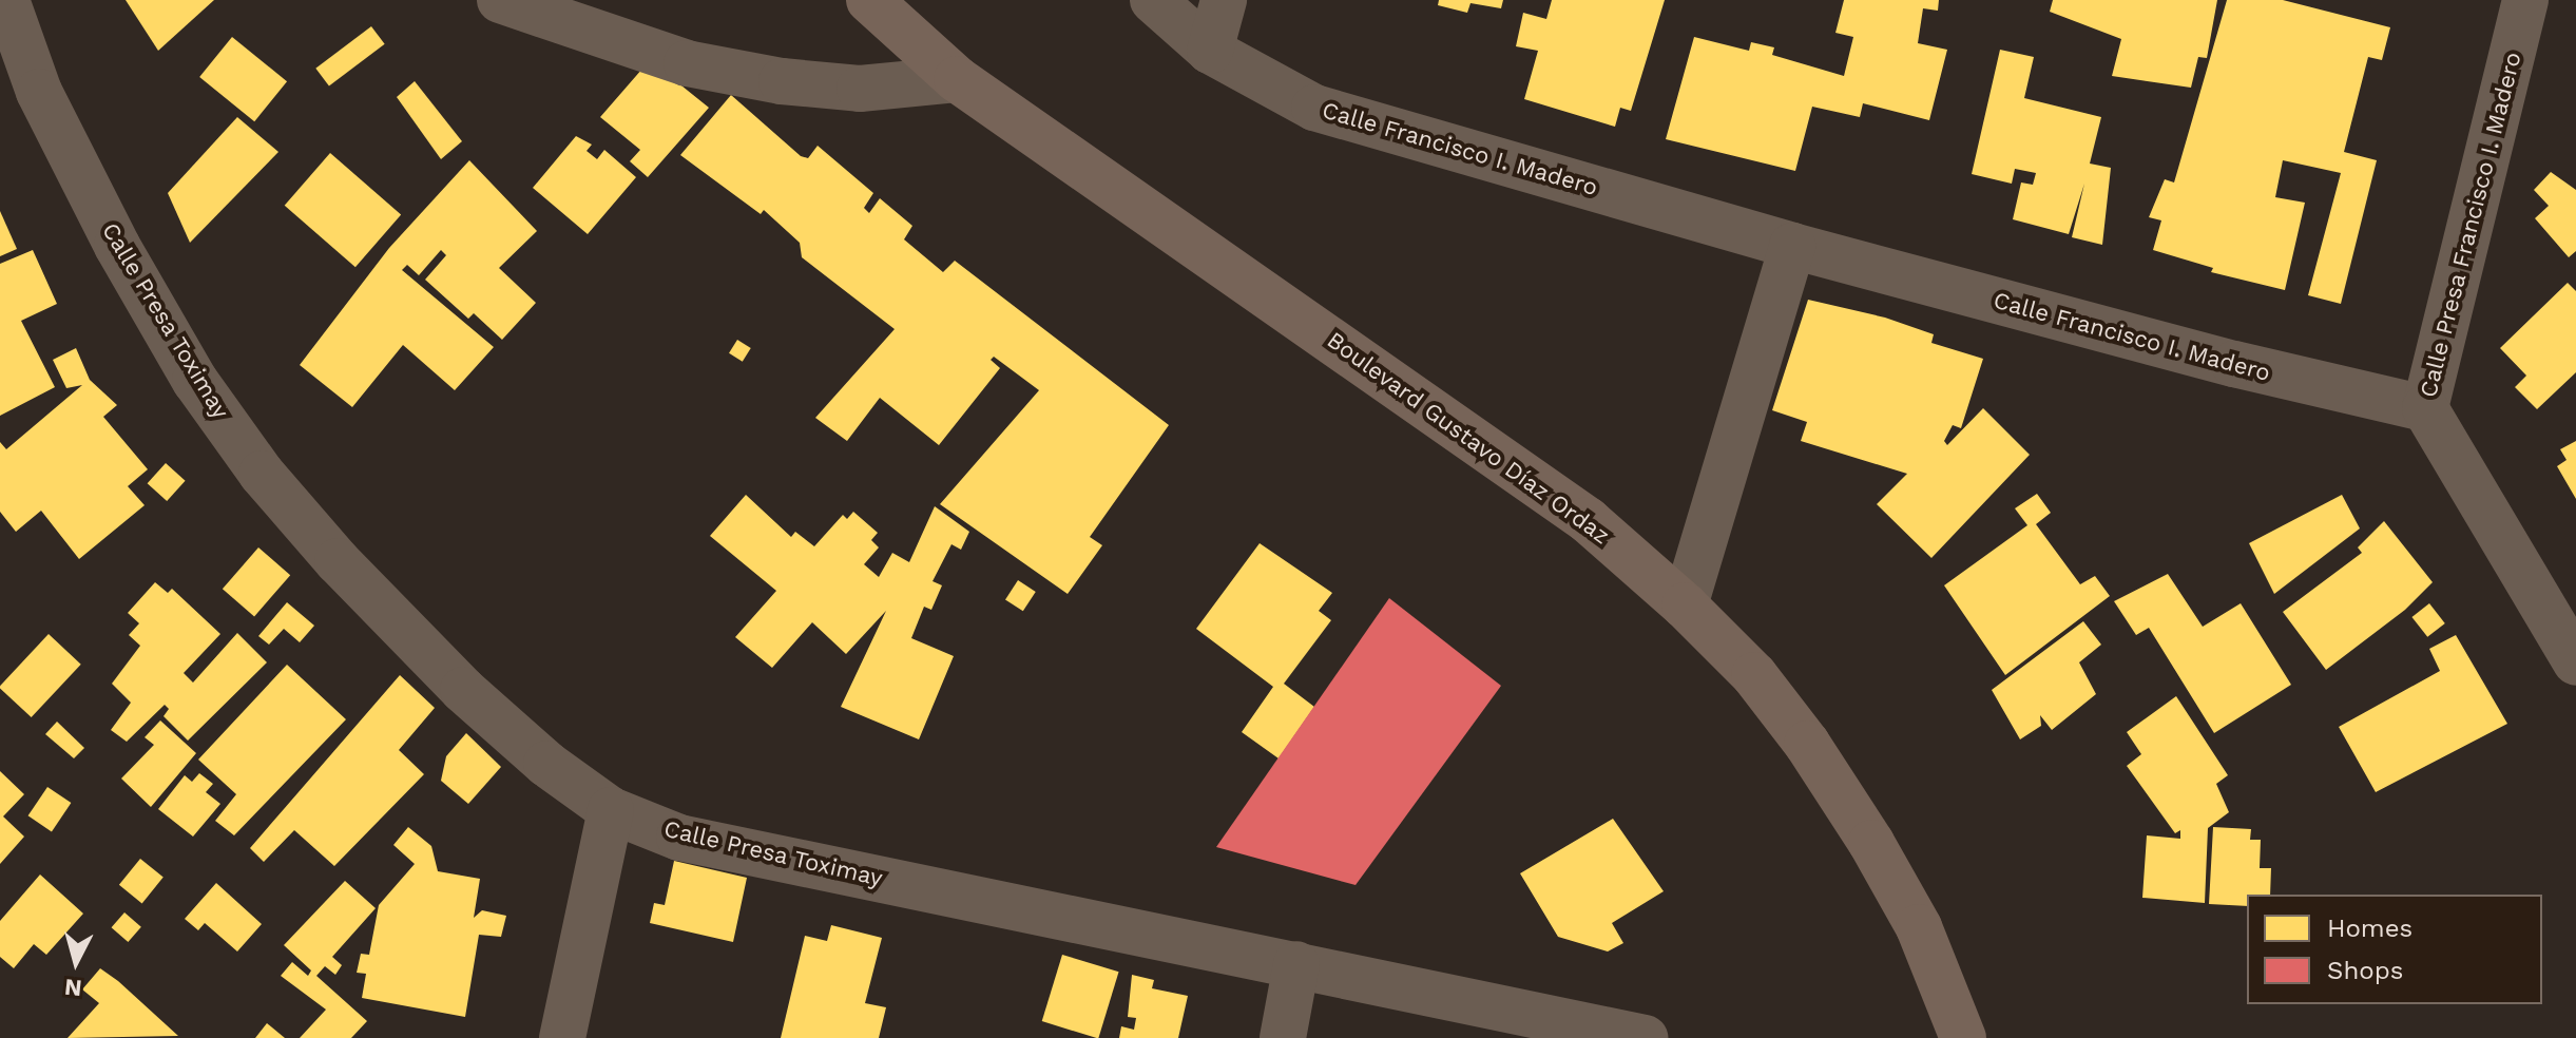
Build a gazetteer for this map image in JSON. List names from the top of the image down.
{
  "streets": {
    "main road": ["Boulevard Gustavo Díaz Ordaz"],
    "street": ["Calle Francisco I. Madero", "Calle Presa Francisco I. Madero", "Calle Presa Toximay"]
  },
  "crossings": [
    ["Calle Francisco I. Madero", "Calle Presa Francisco I. Madero"]
  ],
  "legend": ["Homes", "Shops"],
  "north": "bottom"
}
